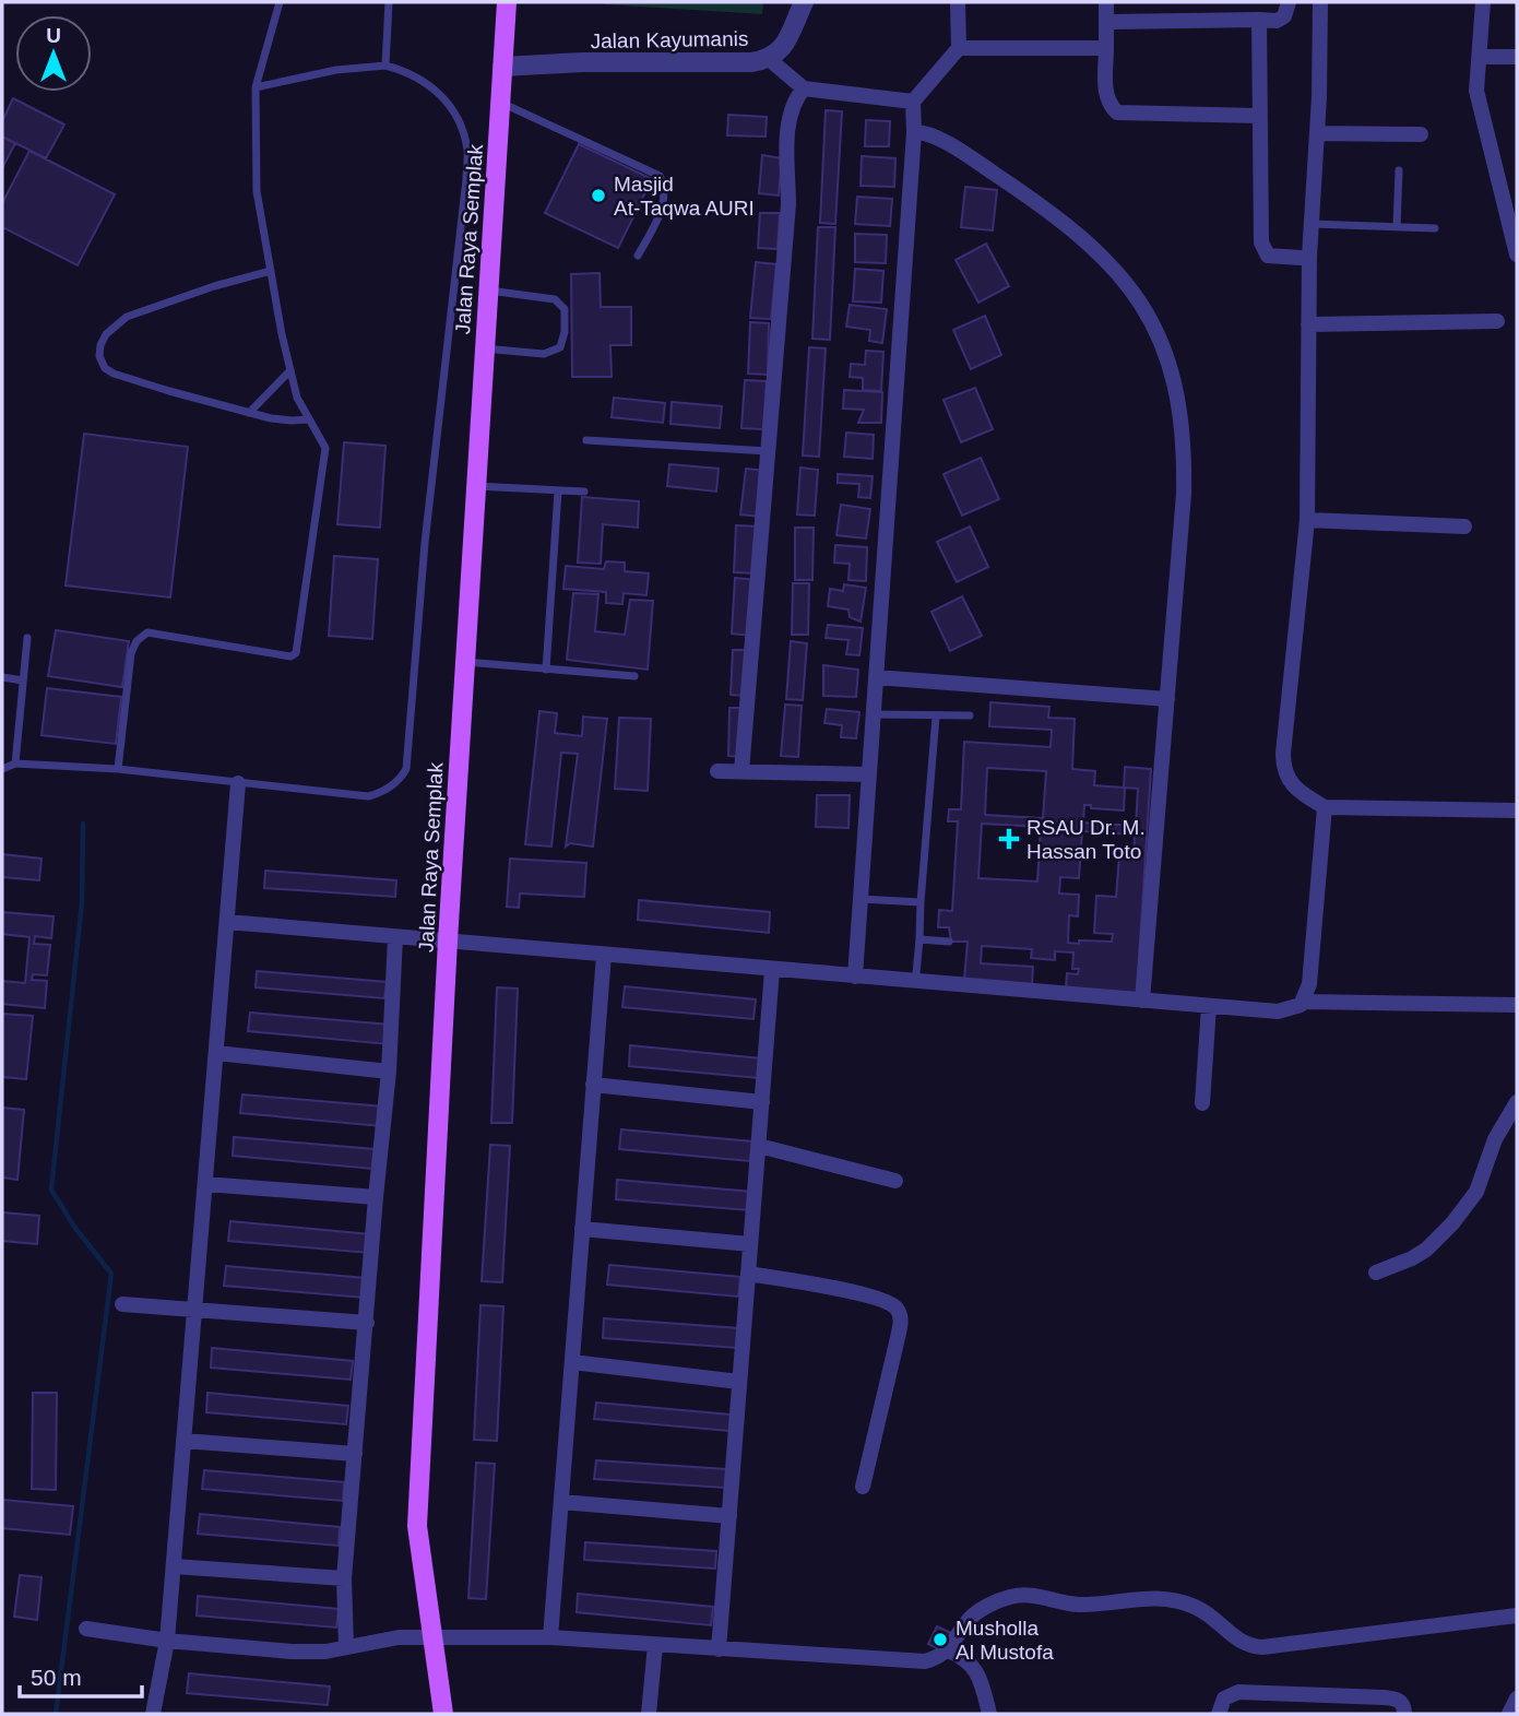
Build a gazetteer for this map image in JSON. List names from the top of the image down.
{
  "streets": {
    "main road": ["Jalan Raya Semplak"],
    "street": ["Jalan Kayumanis"]
  },
  "crossings": [
    ["Jalan Kayumanis", "Jalan Raya Semplak"]
  ],
  "places": {
    "other": ["Masjid At-Taqwa AURI", "Musholla Al Mustofa"],
    "health": ["RSAU Dr. M. Hassan Toto"]
  },
  "scale_bar": "50 m",
  "north": "top"
}
